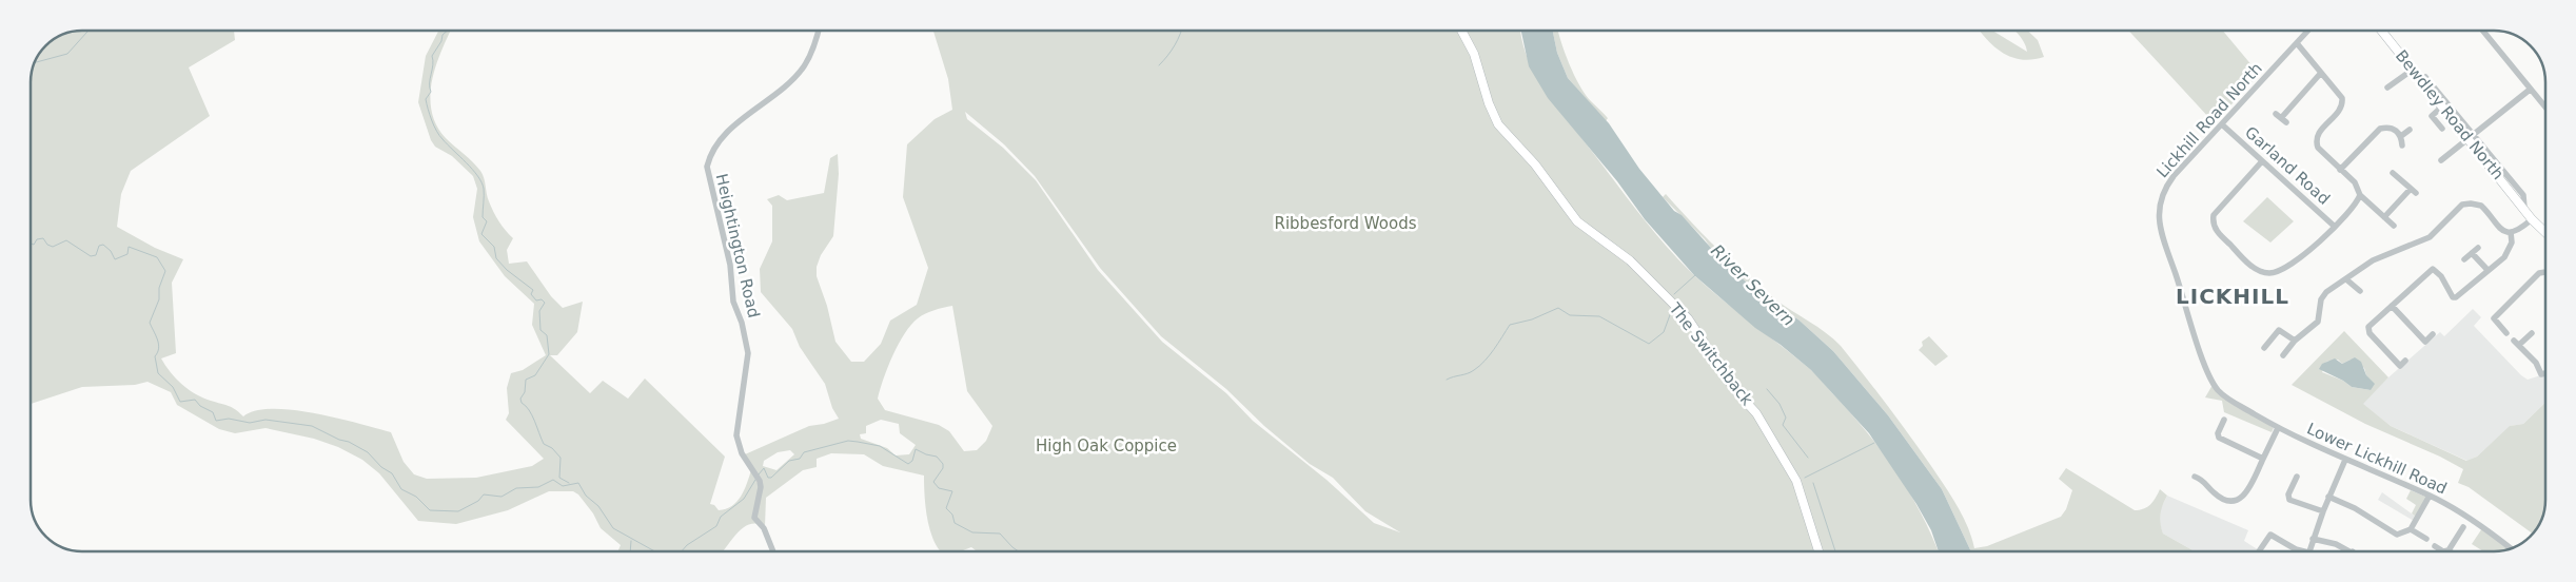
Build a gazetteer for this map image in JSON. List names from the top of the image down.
{
  "streets": {
    "main road": ["Bewdley Road North", "The Switchback"],
    "street": [
      "Lickhill Road North",
      "Garland Road",
      "Heightington Road",
      "Lower Lickhill Road"
    ]
  },
  "crossings": [
    ["Lickhill Road North", "Garland Road"],
    ["Lickhill Road North", "Lower Lickhill Road"]
  ],
  "districts": ["LICKHILL"],
  "water": ["River Severn"],
  "parks": ["Ribbesford Woods", "High Oak Coppice"]
}
